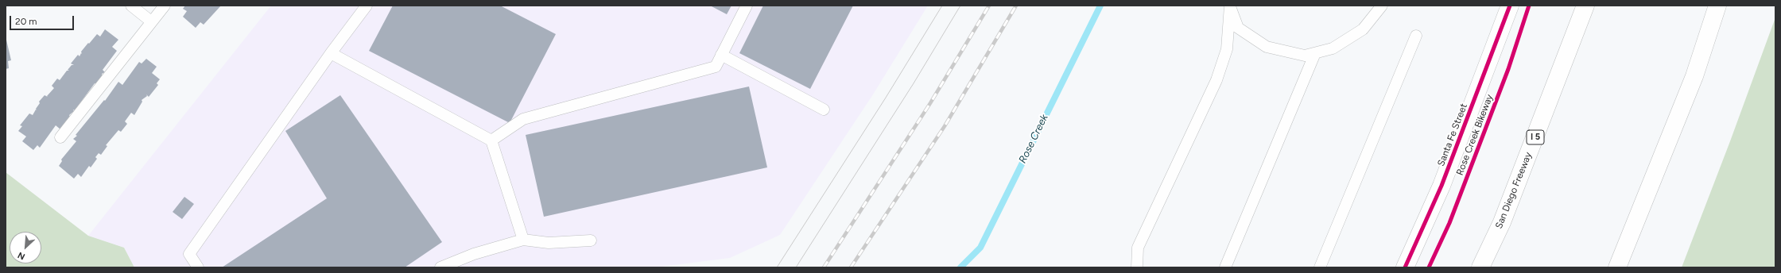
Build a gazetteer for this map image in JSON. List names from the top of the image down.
{
  "streets": {
    "main road": ["Santa Fe Street", "I 5", "San Diego Freeway"],
    "cycle path": ["Rose Creek Bikeway"]
  },
  "water": ["Rose Creek"],
  "scale_bar": "20 m",
  "north": "bottom left"
}
